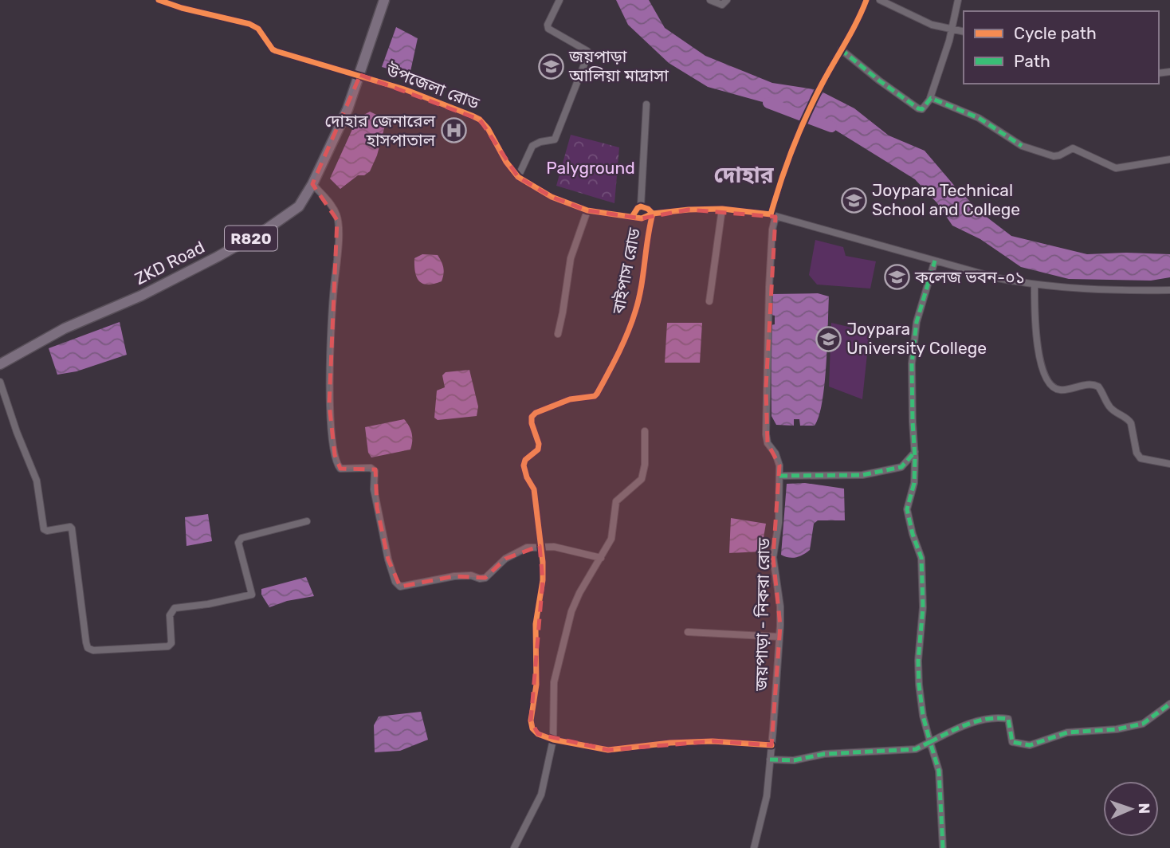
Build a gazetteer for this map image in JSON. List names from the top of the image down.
{
  "streets": {
    "main road": ["R820", "ZKD Road"],
    "street": ["উপজেলা রোড", "বাইপাস রোড", "জয়পাড়া - নিকরা রোড"]
  },
  "crossings": [
    ["উপজেলা রোড", "ZKD Road"],
    ["উপজেলা রোড", "বাইপাস রোড"],
    ["উপজেলা রোড", "জয়পাড়া - নিকরা রোড"]
  ],
  "districts": ["দোহার"],
  "parks": ["Palyground"],
  "places": {
    "school or university": [
      "জয়পাড়া আলিয়া মাদ্রাসা",
      "Joypara Technical School and College",
      "কলেজ ভবন-০১",
      "Joypara University College"
    ],
    "hospital": ["দোহার জেনারেল হাসপাতাল"]
  },
  "legend": ["Cycle path", "Path"],
  "north": "right"
}
